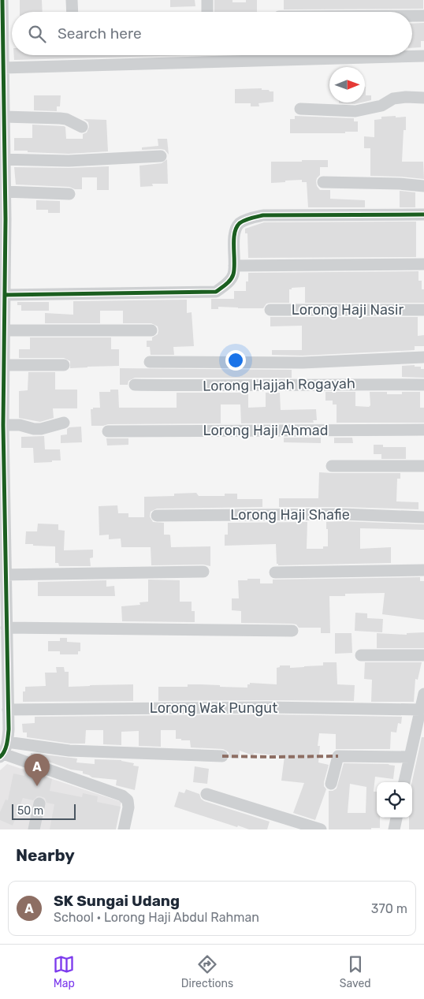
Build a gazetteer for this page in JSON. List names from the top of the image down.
{
  "streets": {
    "street": [
      "Lorong Haji Nasir",
      "Lorong Hajjah Rogayah",
      "Lorong Haji Ahmad",
      "Lorong Haji Shafie",
      "Lorong Wak Pungut"
    ]
  },
  "scale_bar": "50 m",
  "north": "right",
  "page": {
    "search": "Search here",
    "pins": "A",
    "scale": "50 m",
    "heading": "Nearby",
    "list": [
      {
        "mark": "A",
        "name": "SK Sungai Udang",
        "note": "School · Lorong Haji Abdul Rahman",
        "value": "370 m"
      }
    ],
    "nav": ["Map", "Directions", "Saved"]
  }
}
